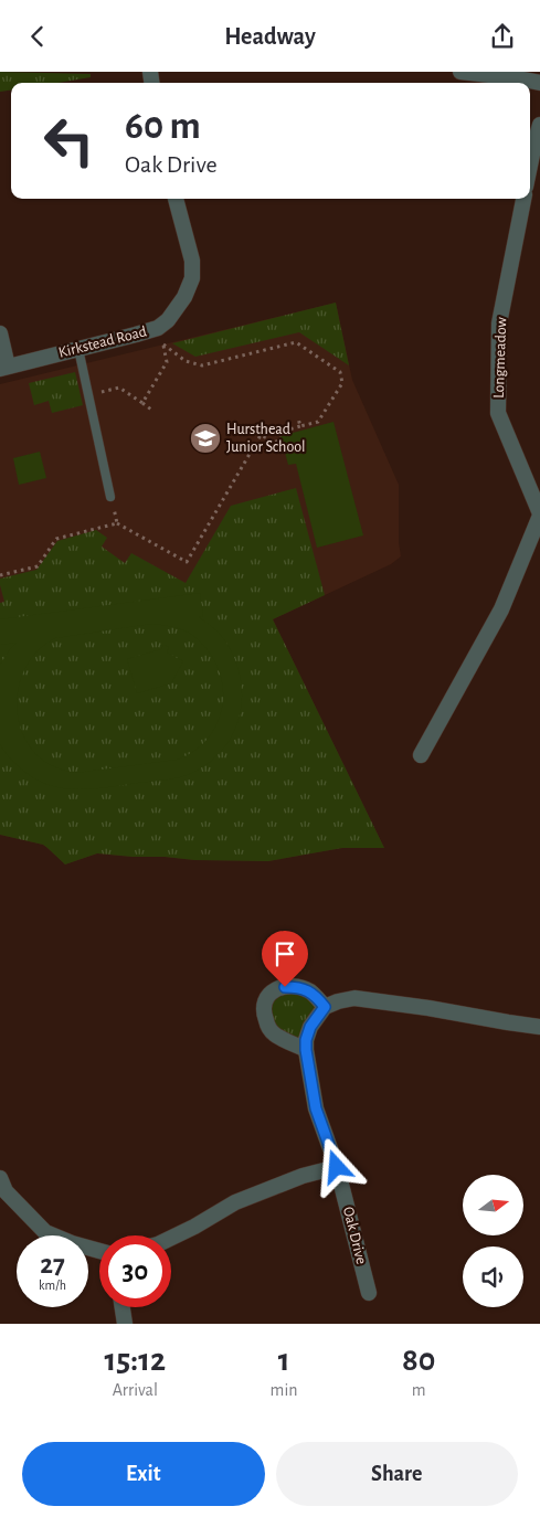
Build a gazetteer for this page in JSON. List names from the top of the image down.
{
  "streets": {
    "street": ["Kirkstead Road", "Longmeadow", "Oak Drive"]
  },
  "places": {
    "school or university": ["Hursthead Junior School"]
  },
  "north": "right",
  "page": {
    "header": "Headway",
    "turn": ["60 m", "Oak Drive"],
    "speed": "27 km/h",
    "limit": "30",
    "eta": [
      "15:12",
      "Arrival",
      "1",
      "min",
      "80",
      "m"
    ],
    "buttons": ["Exit", "Share"]
  }
}
